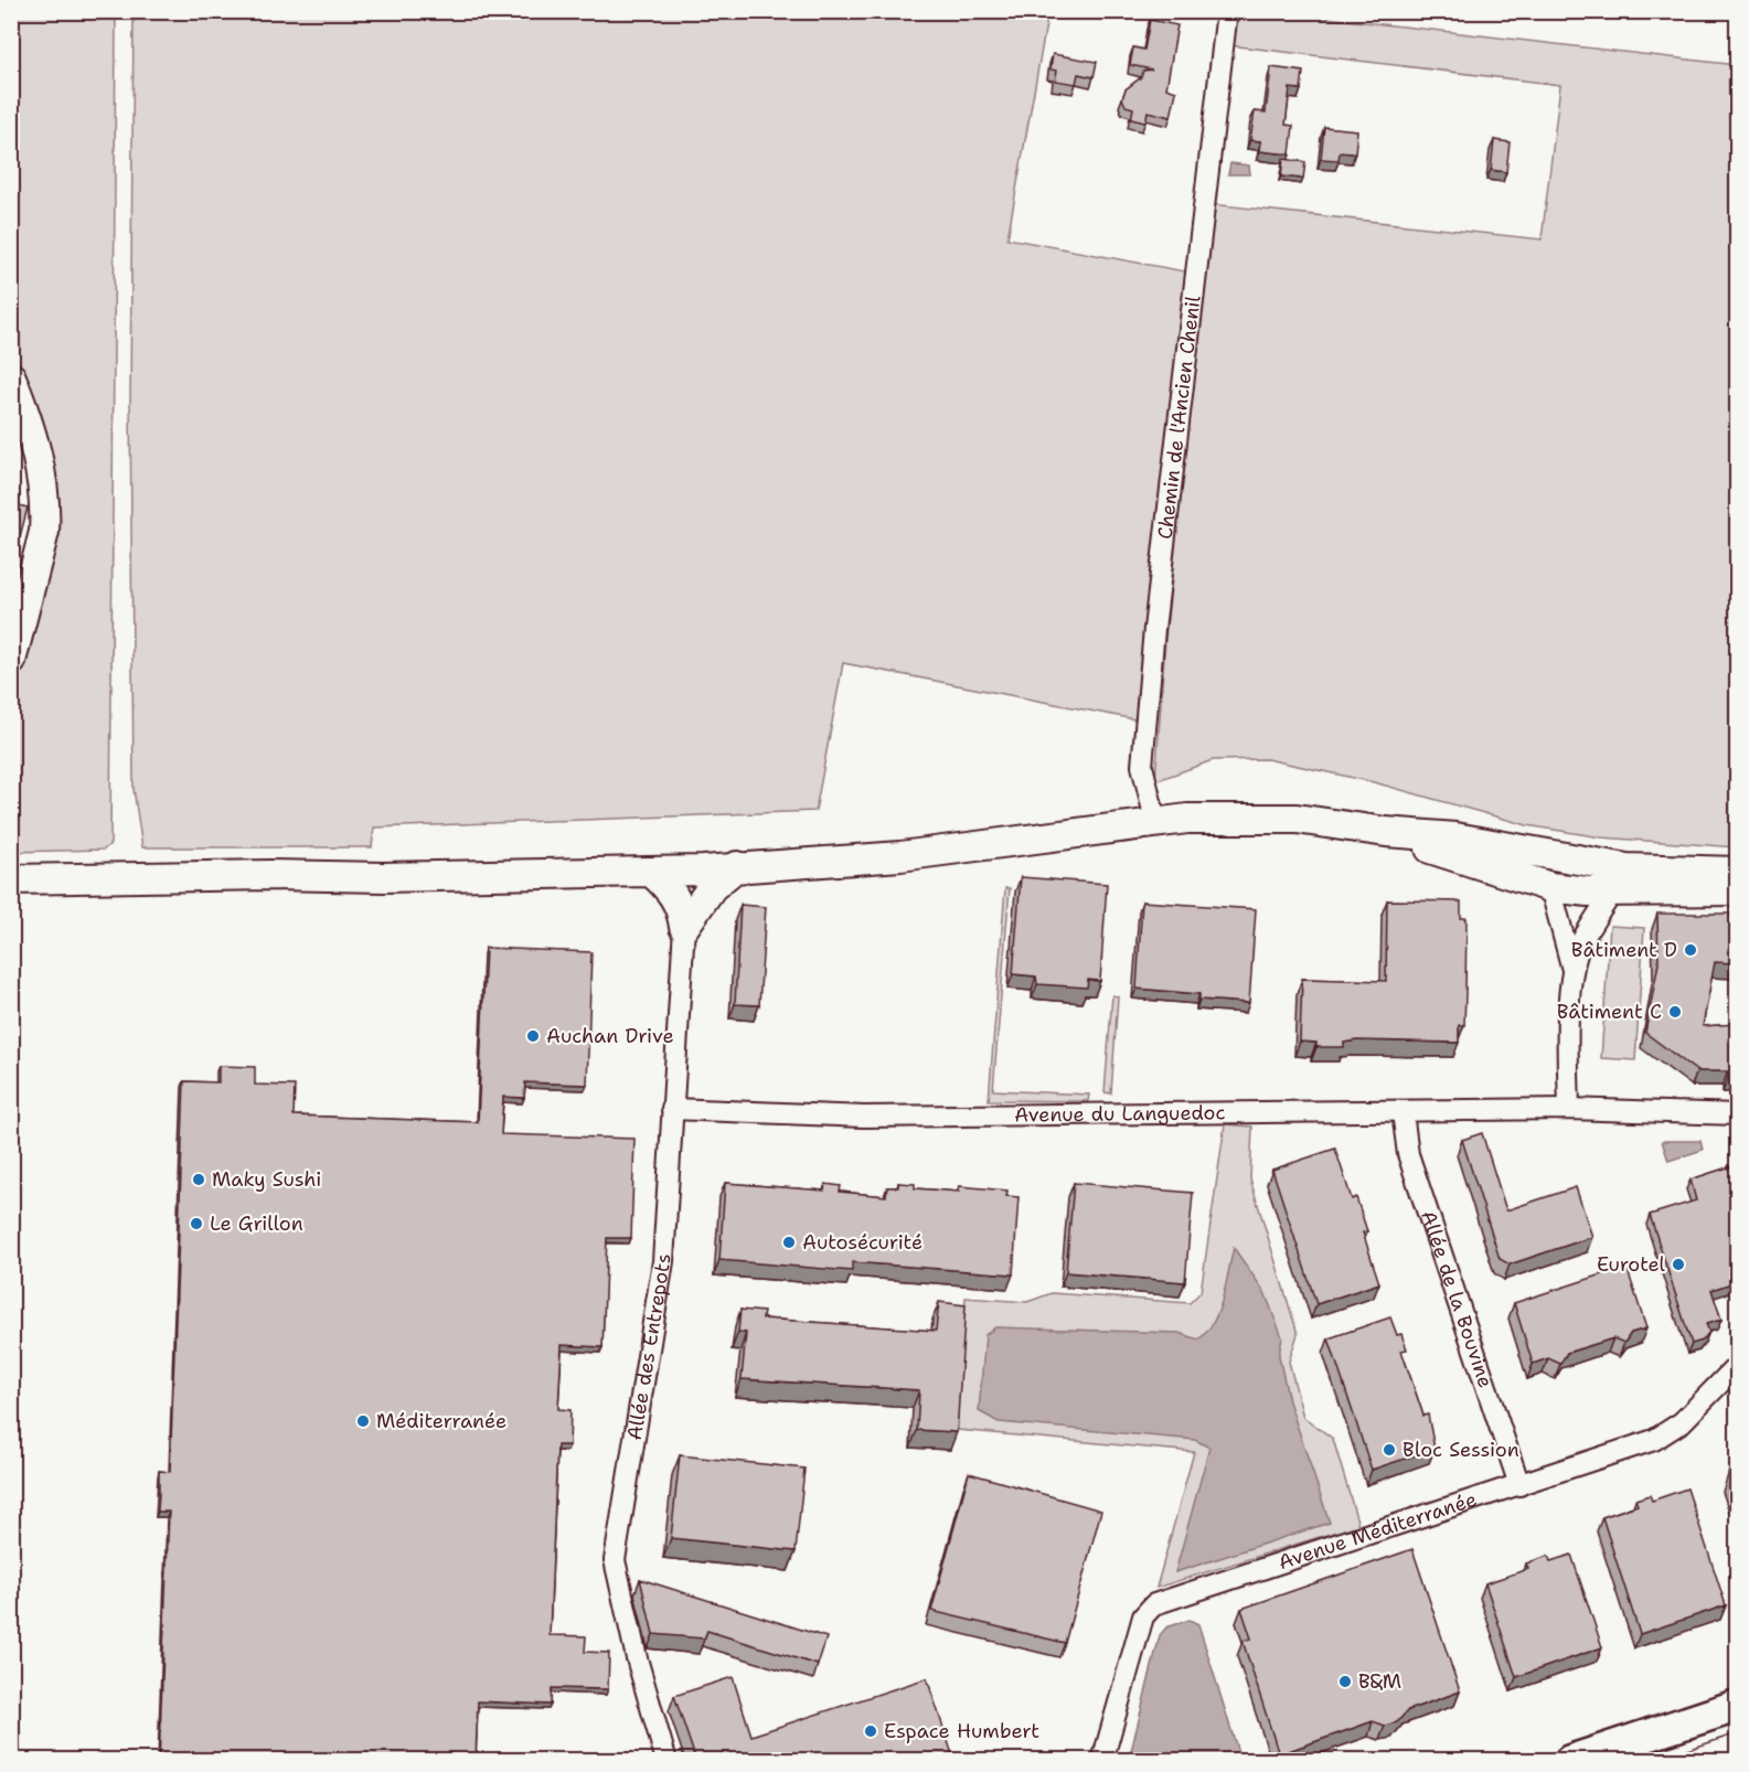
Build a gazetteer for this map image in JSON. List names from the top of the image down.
{
  "streets": {
    "street": [
      "Chemin de l'Ancien Chenil",
      "Avenue du Languedoc",
      "Allée de la Bouvine",
      "Allée des Entrepots",
      "Avenue Méditerranée"
    ]
  },
  "crossings": [
    ["Avenue du Languedoc", "Allée de la Bouvine"],
    ["Avenue du Languedoc", "Allée des Entrepots"],
    ["Allée de la Bouvine", "Avenue Méditerranée"]
  ],
  "places": [
    "Bâtiment D",
    "Bâtiment C",
    "Auchan Drive",
    "Maky Sushi",
    "Le Grillon",
    "Autosécurité",
    "Eurotel",
    "Méditerranée",
    "Bloc Session",
    "B&M",
    "Espace Humbert"
  ]
}
